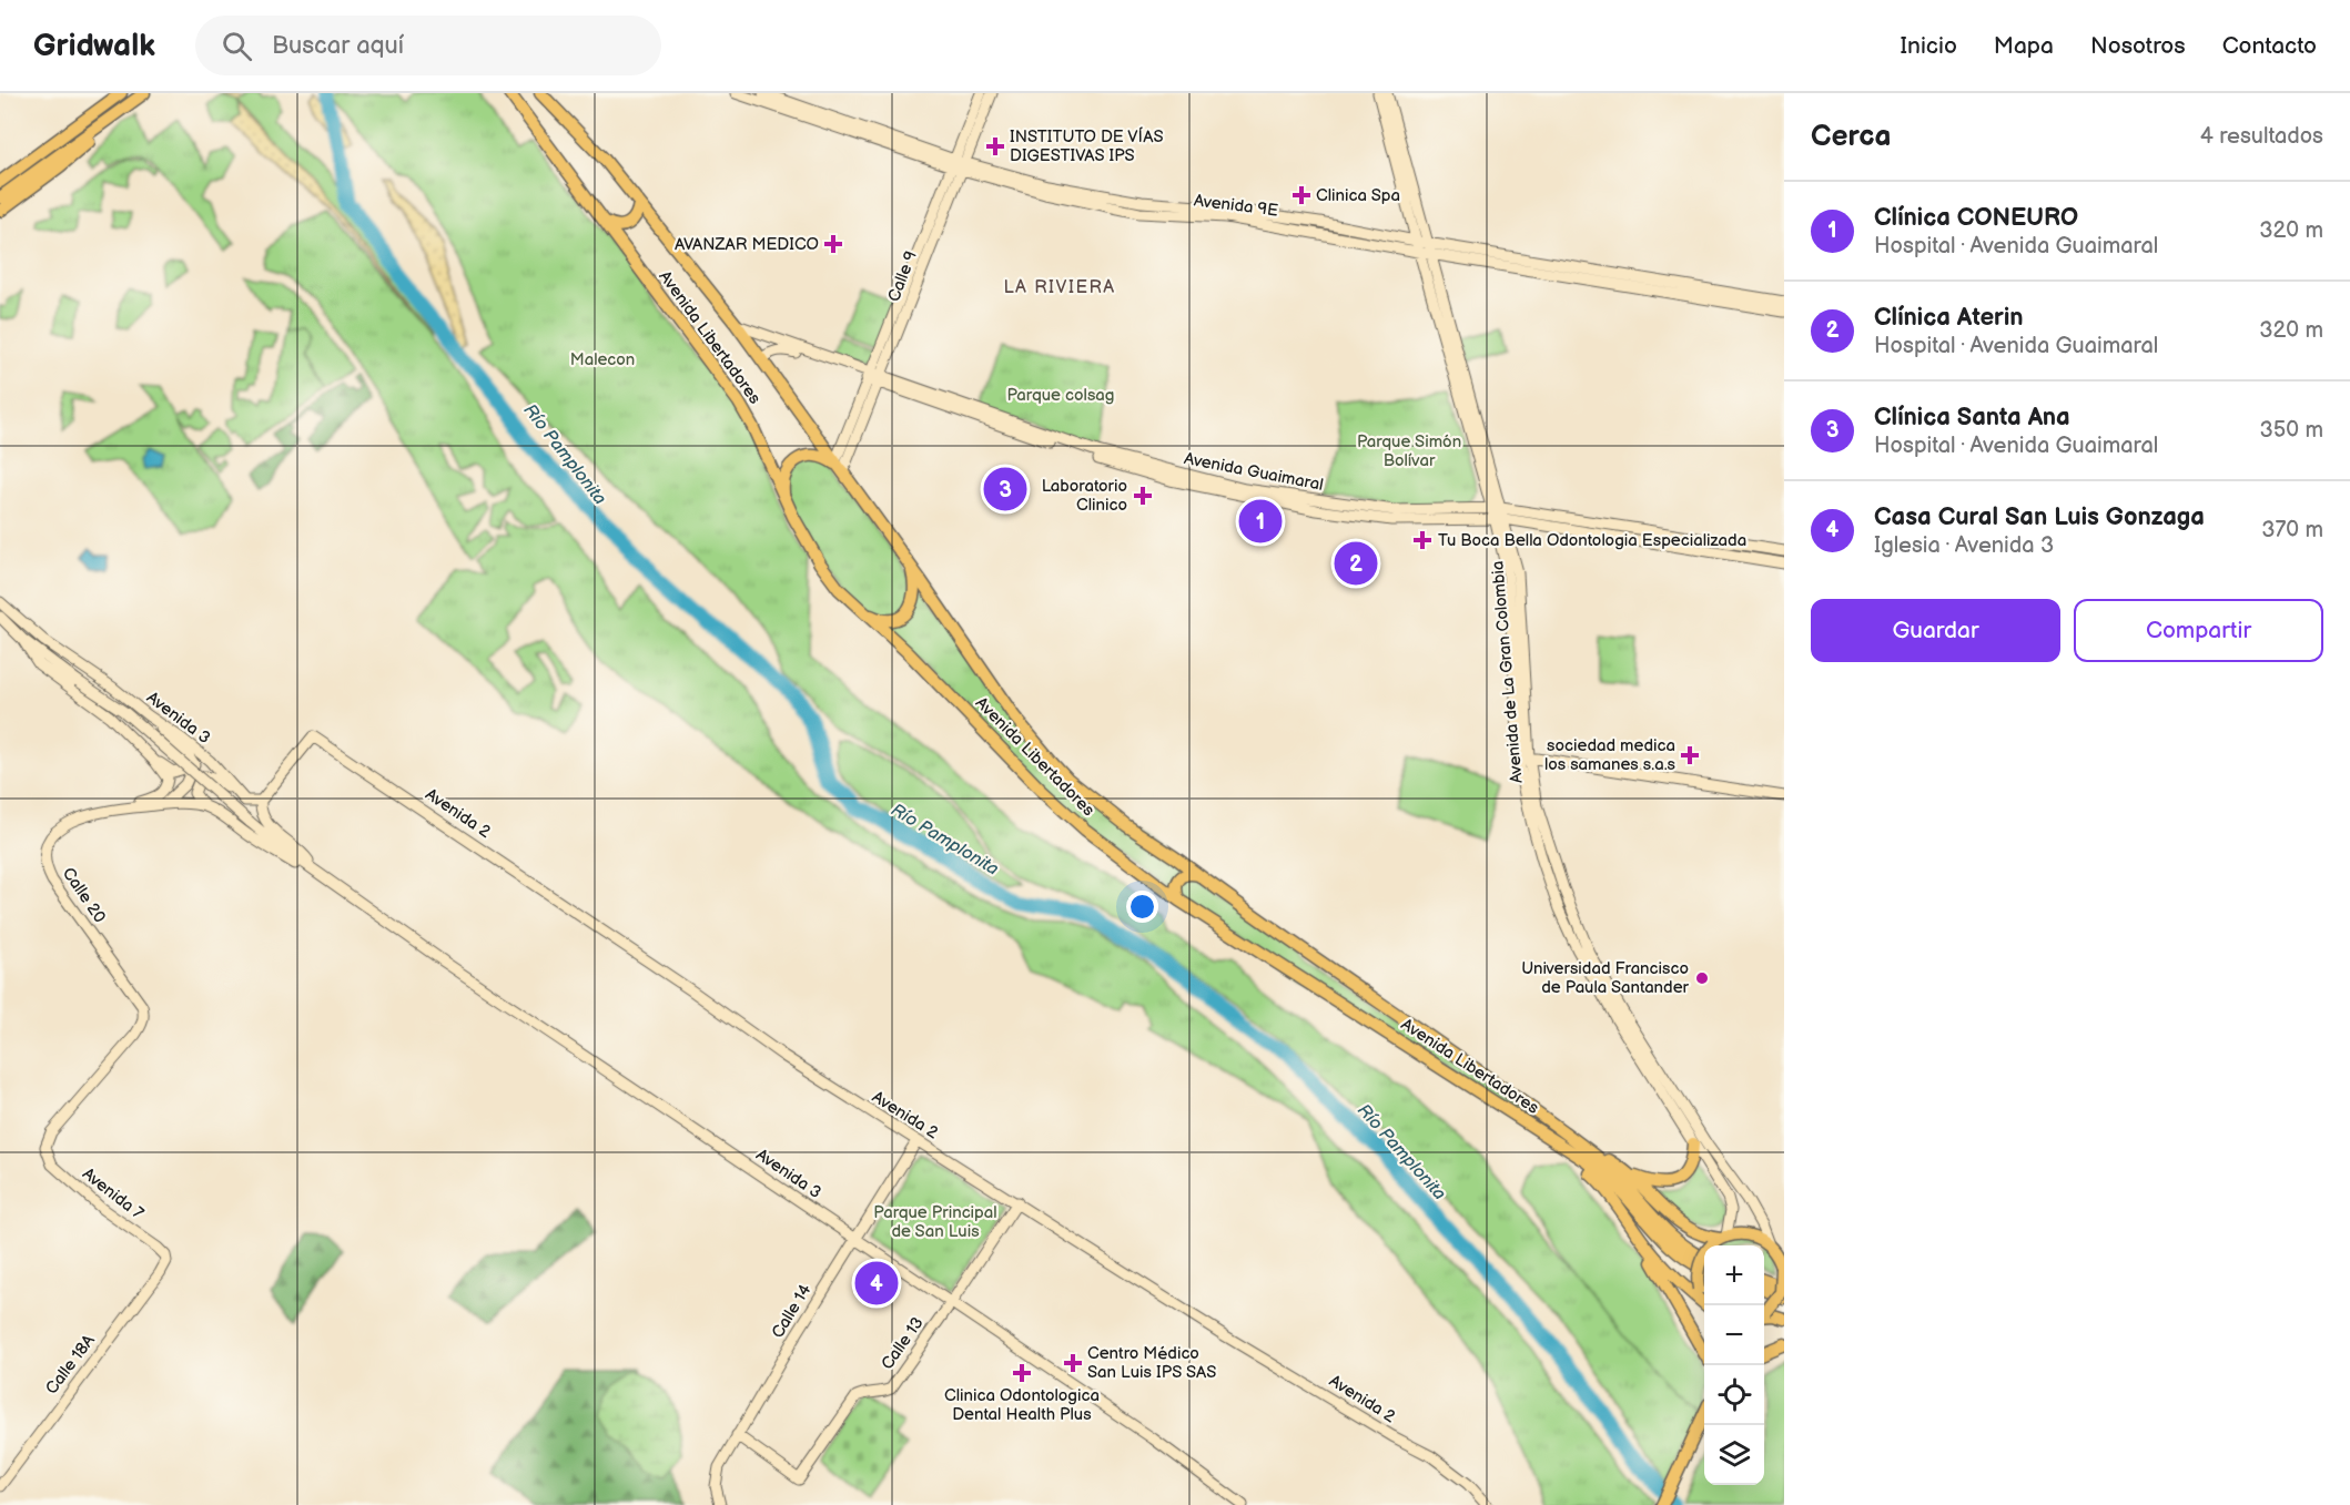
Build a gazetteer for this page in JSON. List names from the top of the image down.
{
  "streets": {
    "main road": ["Avenida Libertadores"],
    "street": [
      "Avenida 9E",
      "Calle 9",
      "Avenida Guaimaral",
      "Avenida de La Gran Colombia",
      "Avenida 3",
      "Avenida 2",
      "Calle 20",
      "Avenida 7",
      "Calle 14",
      "Calle 13",
      "Calle 18A"
    ]
  },
  "crossings": [
    ["Avenida 9E", "Calle 9"],
    ["Avenida 9E", "Avenida de La Gran Colombia"],
    ["Calle 9", "Avenida Libertadores"],
    ["Calle 9", "Avenida Guaimaral"],
    ["Avenida Libertadores", "Avenida Guaimaral"],
    ["Avenida Guaimaral", "Avenida de La Gran Colombia"],
    ["Avenida 3", "Avenida 2"],
    ["Avenida 3", "Calle 14"],
    ["Avenida 3", "Calle 13"],
    ["Avenida 2", "Calle 14"],
    ["Avenida 2", "Calle 13"],
    ["Calle 20", "Avenida 7"],
    ["Avenida 7", "Calle 18A"],
    ["Calle 14", "Calle 13"]
  ],
  "districts": ["LA RIVIERA"],
  "water": ["Río Pamplonita"],
  "parks": [
    "Malecon",
    "Parque colsag",
    "Parque Simón Bolívar",
    "Parque Principal de San Luis"
  ],
  "places": {
    "health": [
      "INSTITUTO DE VÍAS DIGESTIVAS IPS",
      "Clinica Spa",
      "AVANZAR MEDICO",
      "Laboratorio Clinico",
      "Tu Boca Bella Odontologia Especializada",
      "sociedad medica los samanes s.a.s",
      "Centro Médico San Luis IPS SAS",
      "Clinica Odontologica Dental Health Plus"
    ],
    "other": ["Universidad Francisco de Paula Santander"]
  },
  "page": {
    "header": "Gridwalk",
    "search": "Buscar aquí",
    "nav": [
      "Inicio",
      "Mapa",
      "Nosotros",
      "Contacto"
    ],
    "heading": ["Cerca", "4 resultados"],
    "list": [
      {
        "mark": "1",
        "name": "Clínica CONEURO",
        "note": "Hospital · Avenida Guaimaral",
        "value": "320 m"
      },
      {
        "mark": "2",
        "name": "Clínica Aterin",
        "note": "Hospital · Avenida Guaimaral",
        "value": "320 m"
      },
      {
        "mark": "3",
        "name": "Clínica Santa Ana",
        "note": "Hospital · Avenida Guaimaral",
        "value": "350 m"
      },
      {
        "mark": "4",
        "name": "Casa Cural San Luis Gonzaga",
        "note": "Iglesia · Avenida 3",
        "value": "370 m"
      }
    ],
    "pins": [
      "3",
      "1",
      "2",
      "4"
    ],
    "buttons": ["Guardar", "Compartir"],
    "map_buttons": ["+", "−"]
  }
}
